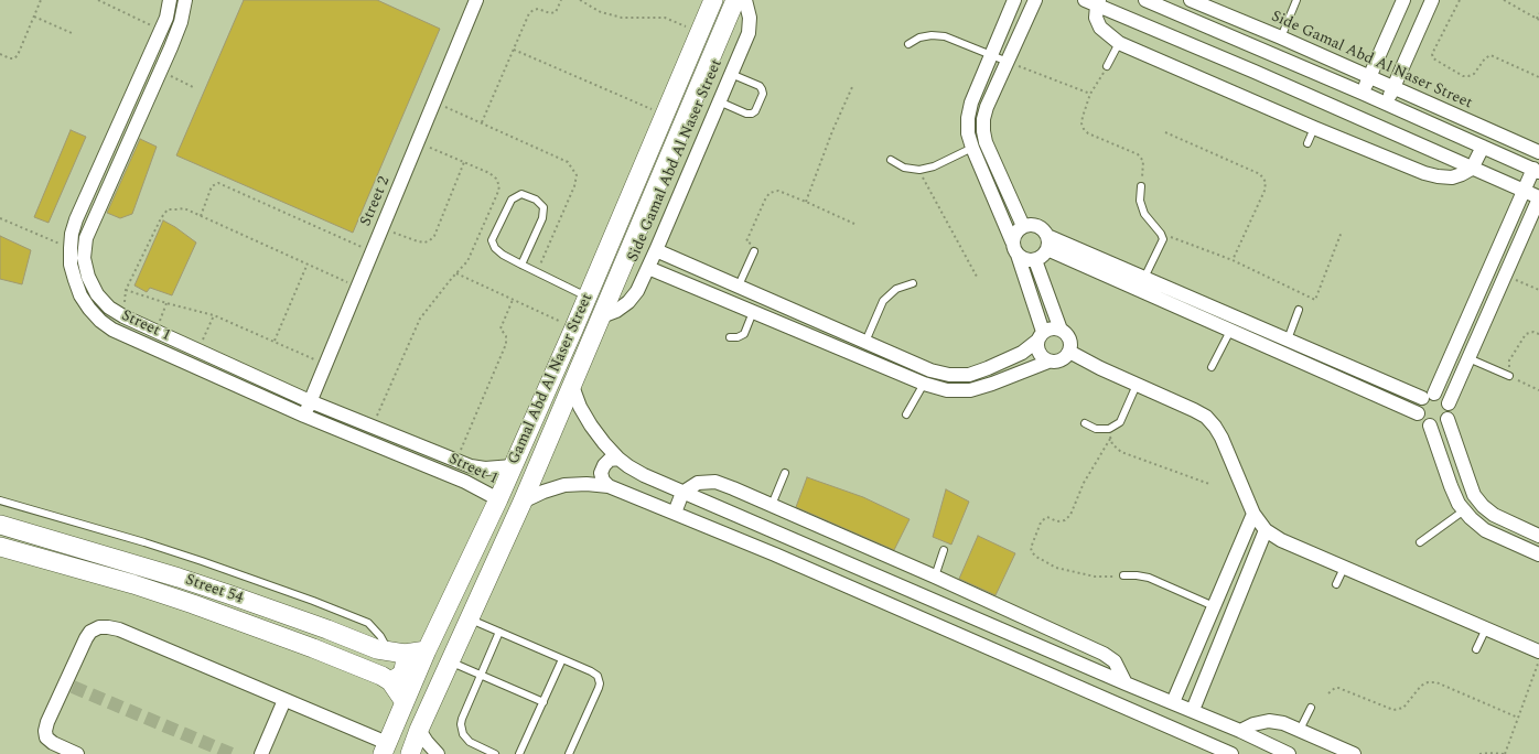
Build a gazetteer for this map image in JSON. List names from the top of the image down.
{
  "streets": {
    "main road": ["Gamal Abd Al Naser Street", "Street 54"],
    "street": ["Side Gamal Abd Al Naser Street", "Street 2", "Street 1"]
  },
  "crossings": [
    ["Side Gamal Abd Al Naser Street", "Gamal Abd Al Naser Street"],
    ["Street 2", "Street 1"],
    ["Street 1", "Gamal Abd Al Naser Street"],
    ["Gamal Abd Al Naser Street", "Street 54"]
  ]
}
